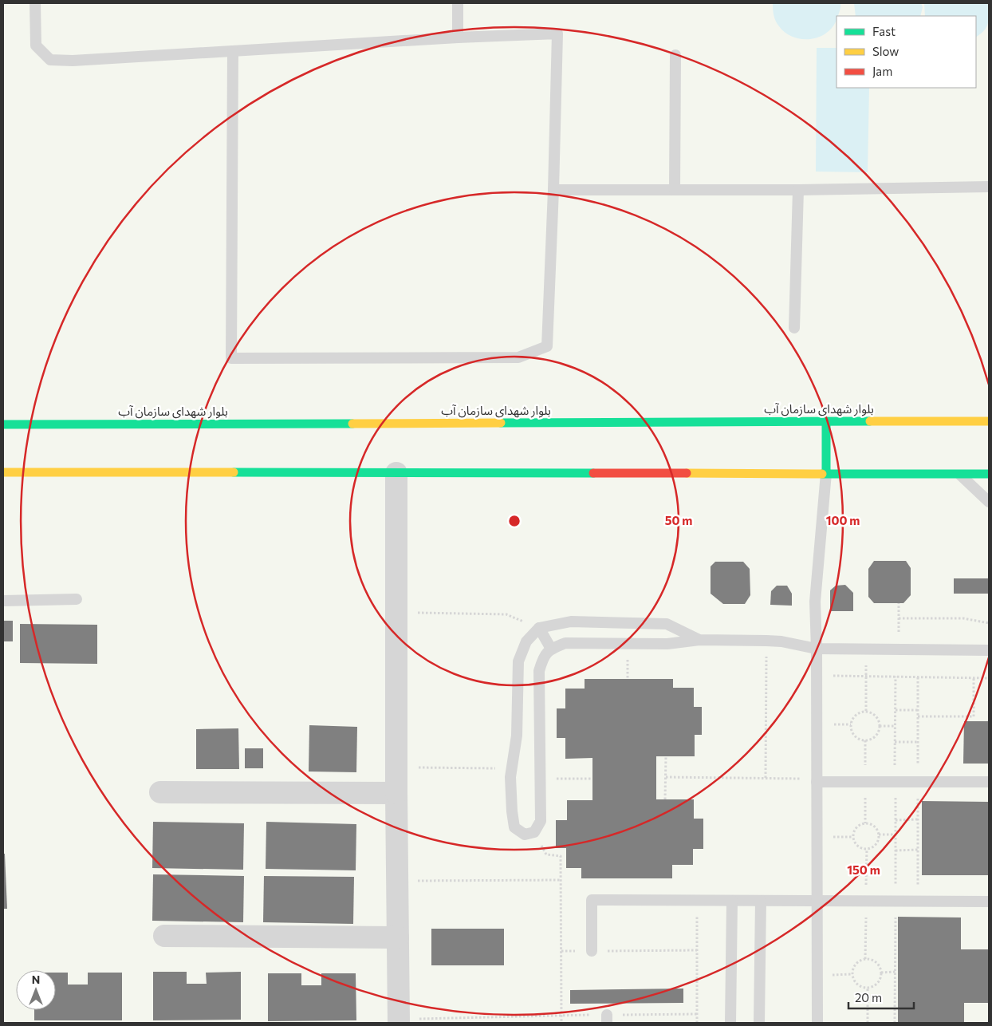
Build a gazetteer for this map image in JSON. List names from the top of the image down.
{
  "streets": {
    "main road": ["بلوار شهدای سازمان آب"]
  },
  "legend": ["Fast", "Slow", "Jam"],
  "scale_bar": "20 m",
  "north": "top",
  "rings": ["50 m", "100 m", "150 m"]
}
